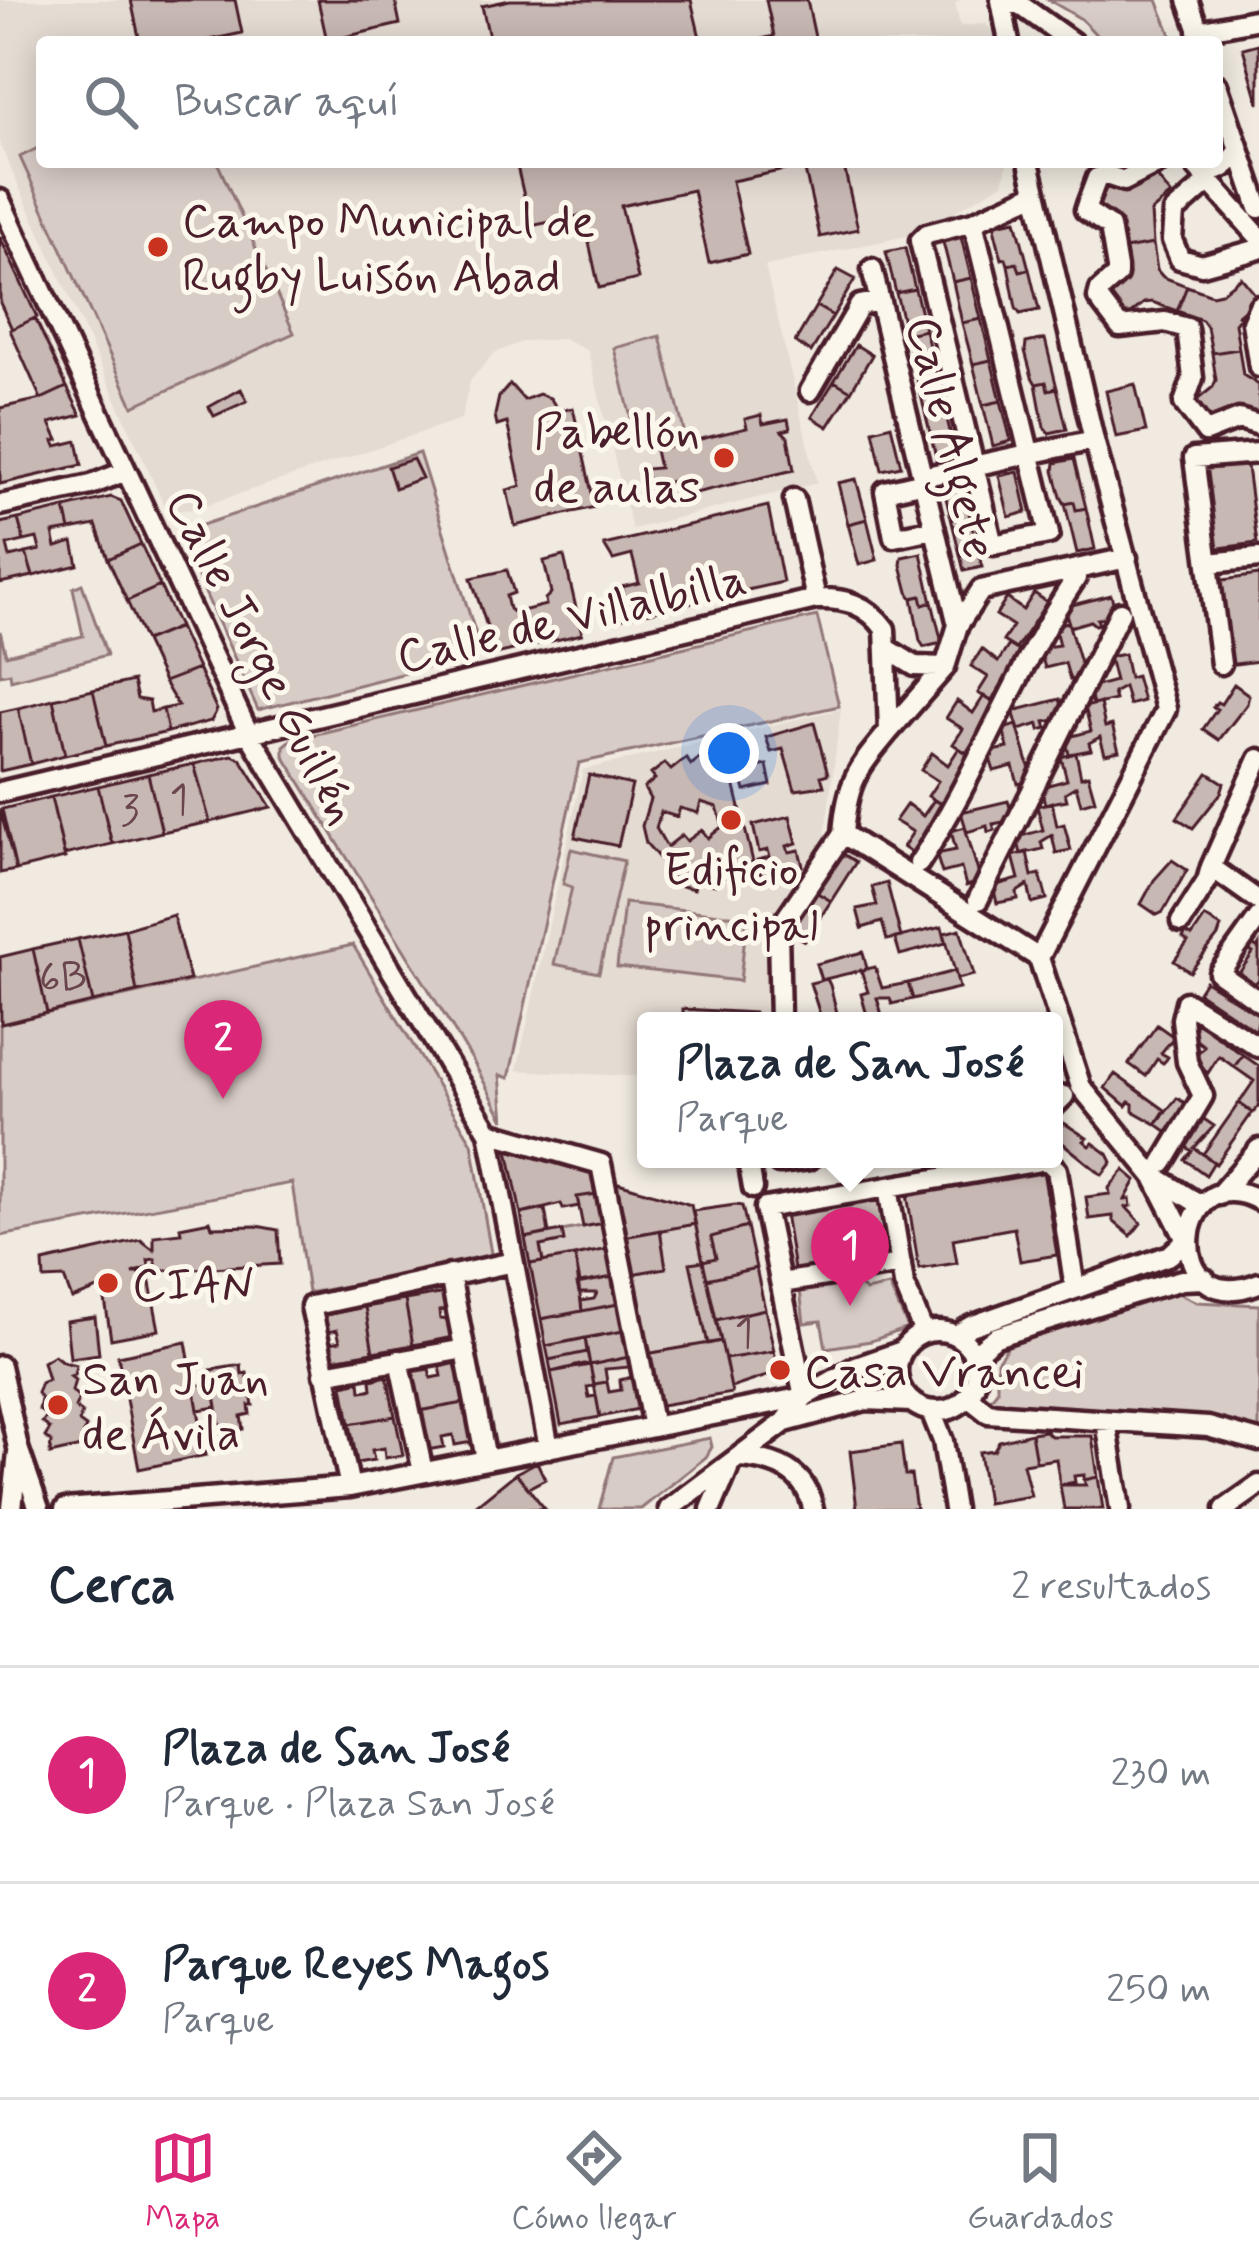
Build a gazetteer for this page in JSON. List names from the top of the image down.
{
  "streets": {
    "street": ["Calle Algete", "Calle de Villalbilla", "Calle Jorge Guillén"]
  },
  "crossings": [
    ["Calle de Villalbilla", "Calle Jorge Guillén"]
  ],
  "places": [
    "Campo Municipal de Rugby Luisón Abad",
    "Pabellón de aulas",
    "Edificio principal",
    "CIAN",
    "Casa Vrancei",
    "San Juan de Ávila"
  ],
  "house_numbers": [
    "1",
    "3",
    "6B",
    "1"
  ],
  "page": {
    "search": "Buscar aquí",
    "pins": ["2", "1"],
    "popup": ["Plaza de San José", "Parque"],
    "heading": ["Cerca", "2 resultados"],
    "list": [
      {
        "mark": "1",
        "name": "Plaza de San José",
        "note": "Parque · Plaza San José",
        "value": "230 m"
      },
      {
        "mark": "2",
        "name": "Parque Reyes Magos",
        "note": "Parque",
        "value": "250 m"
      }
    ],
    "nav": ["Mapa", "Cómo llegar", "Guardados"]
  }
}
